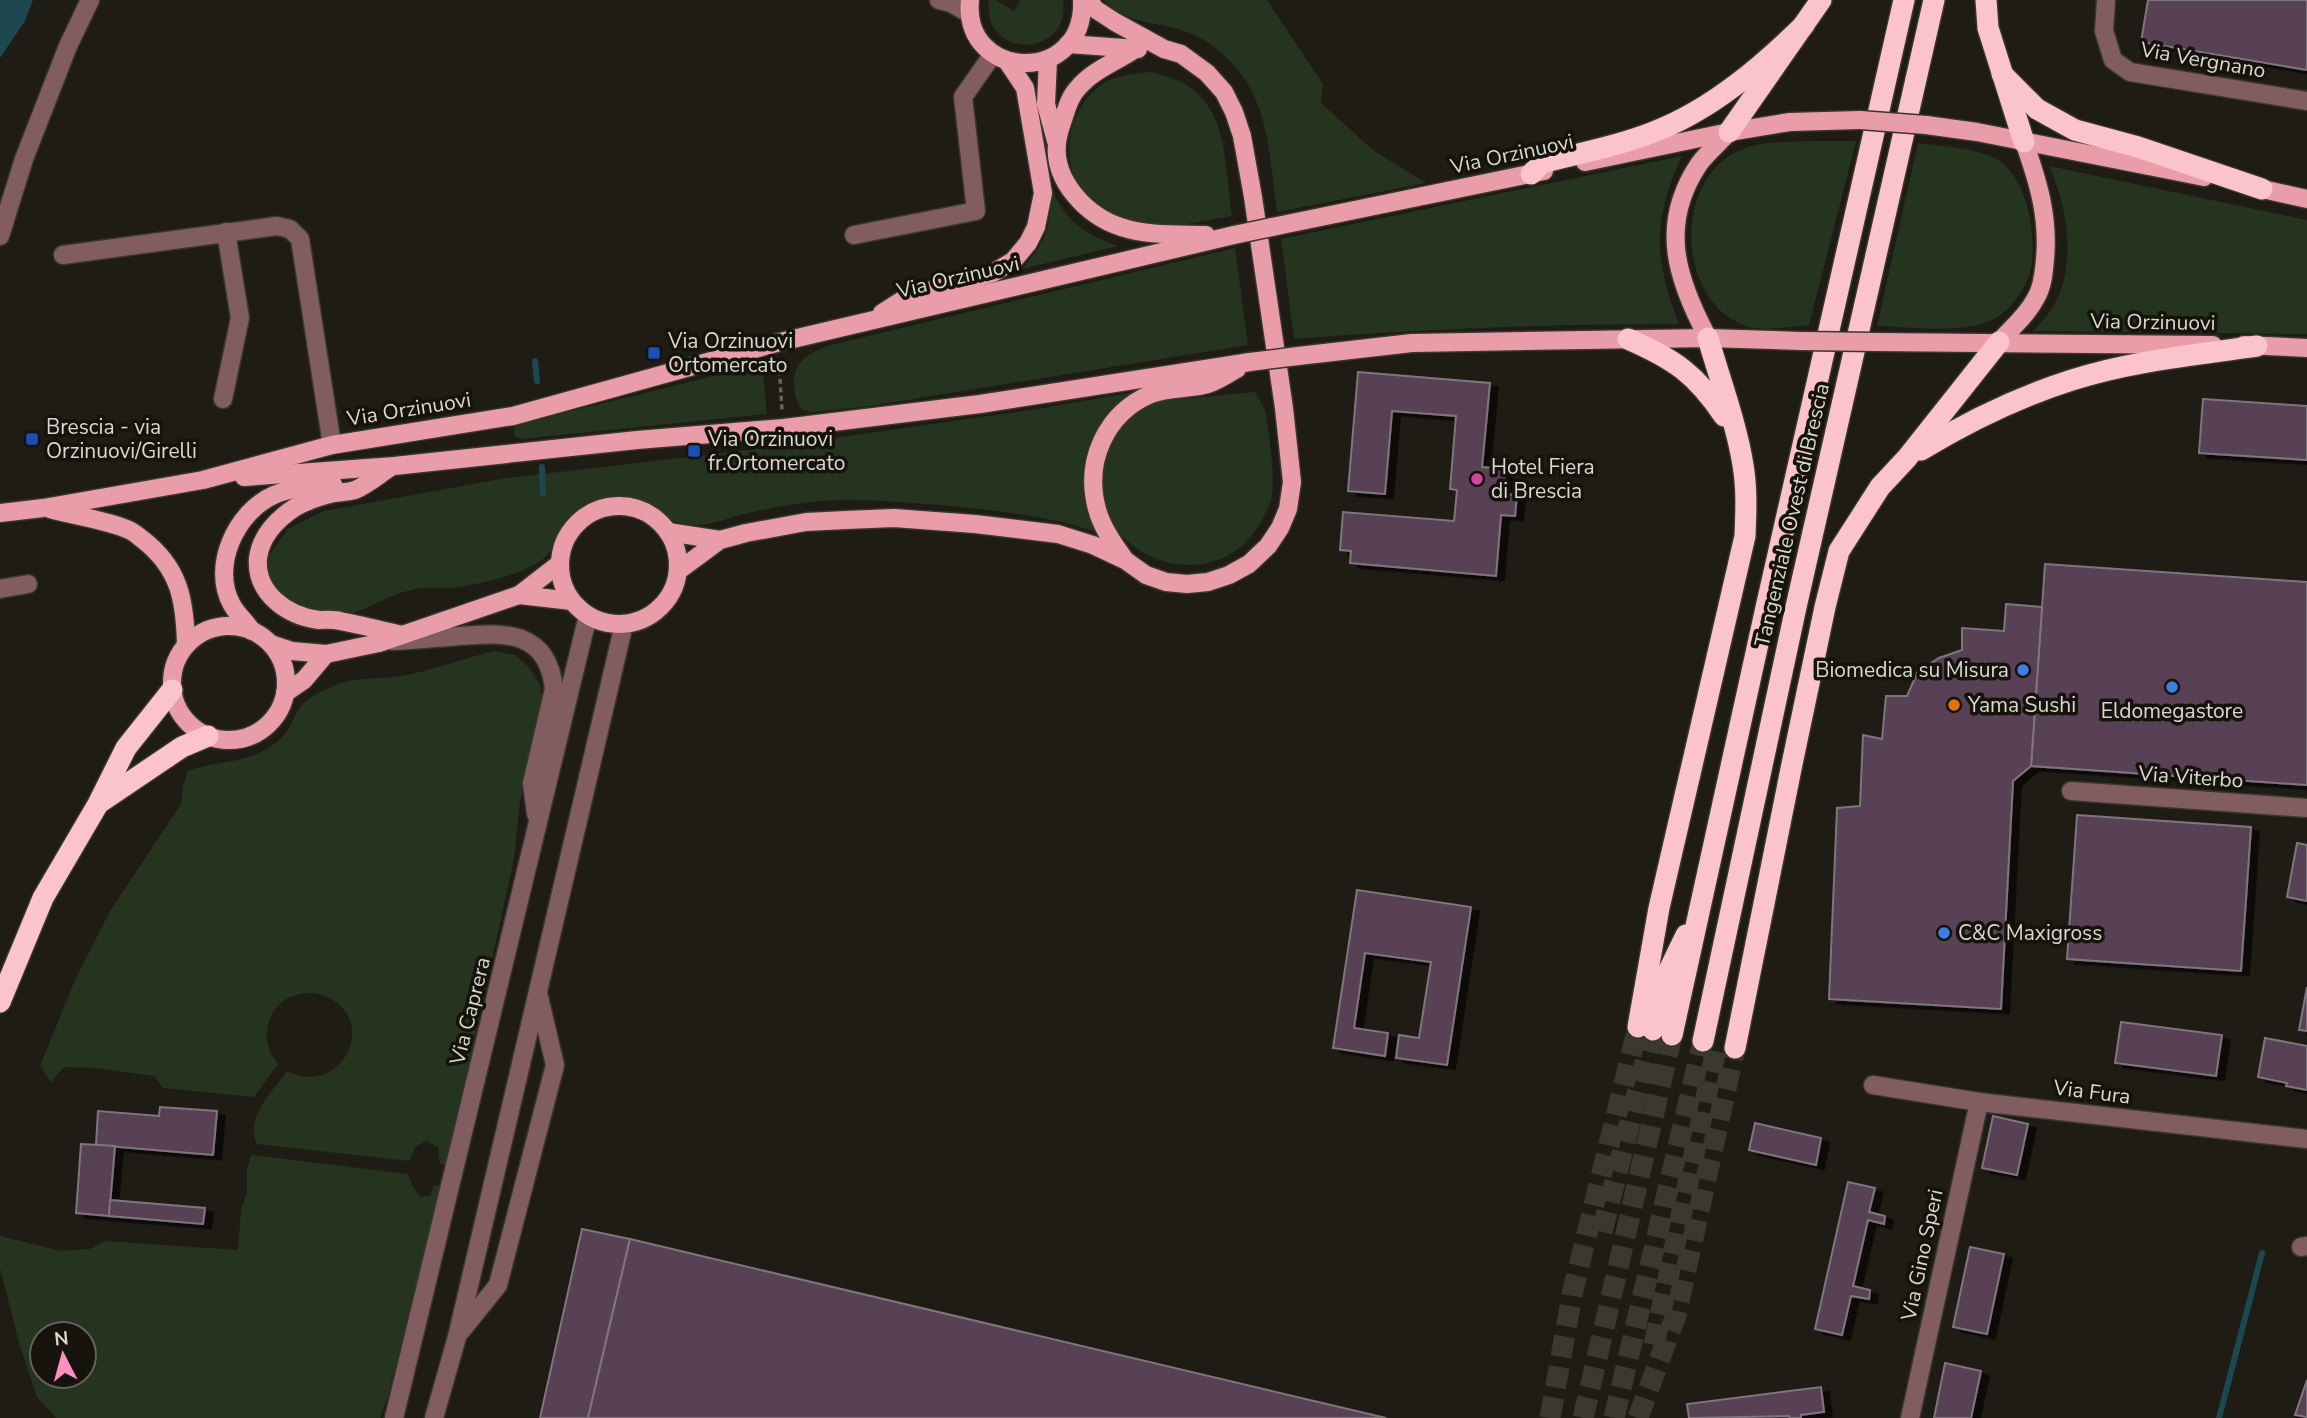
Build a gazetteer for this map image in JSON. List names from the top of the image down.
{
  "streets": {
    "highway": ["Tangenziale Ovest di Brescia"],
    "main road": ["Via Orzinuovi"],
    "street": [
      "Via Vergnano",
      "Via Viterbo",
      "Via Caprera",
      "Via Fura",
      "Via Gino Speri"
    ]
  },
  "crossings": [
    ["Via Fura", "Via Gino Speri"]
  ],
  "places": {
    "transit": ["Via Orzinuovi Ortomercato", "Brescia - via Orzinuovi/Girelli", "Via Orzinuovi fr.Ortomercato"],
    "other": [
      "Hotel Fiera di Brescia",
      "Biomedica su Misura",
      "Eldomegastore",
      "Yama Sushi",
      "C&C Maxigross"
    ]
  },
  "north": "top"
}
